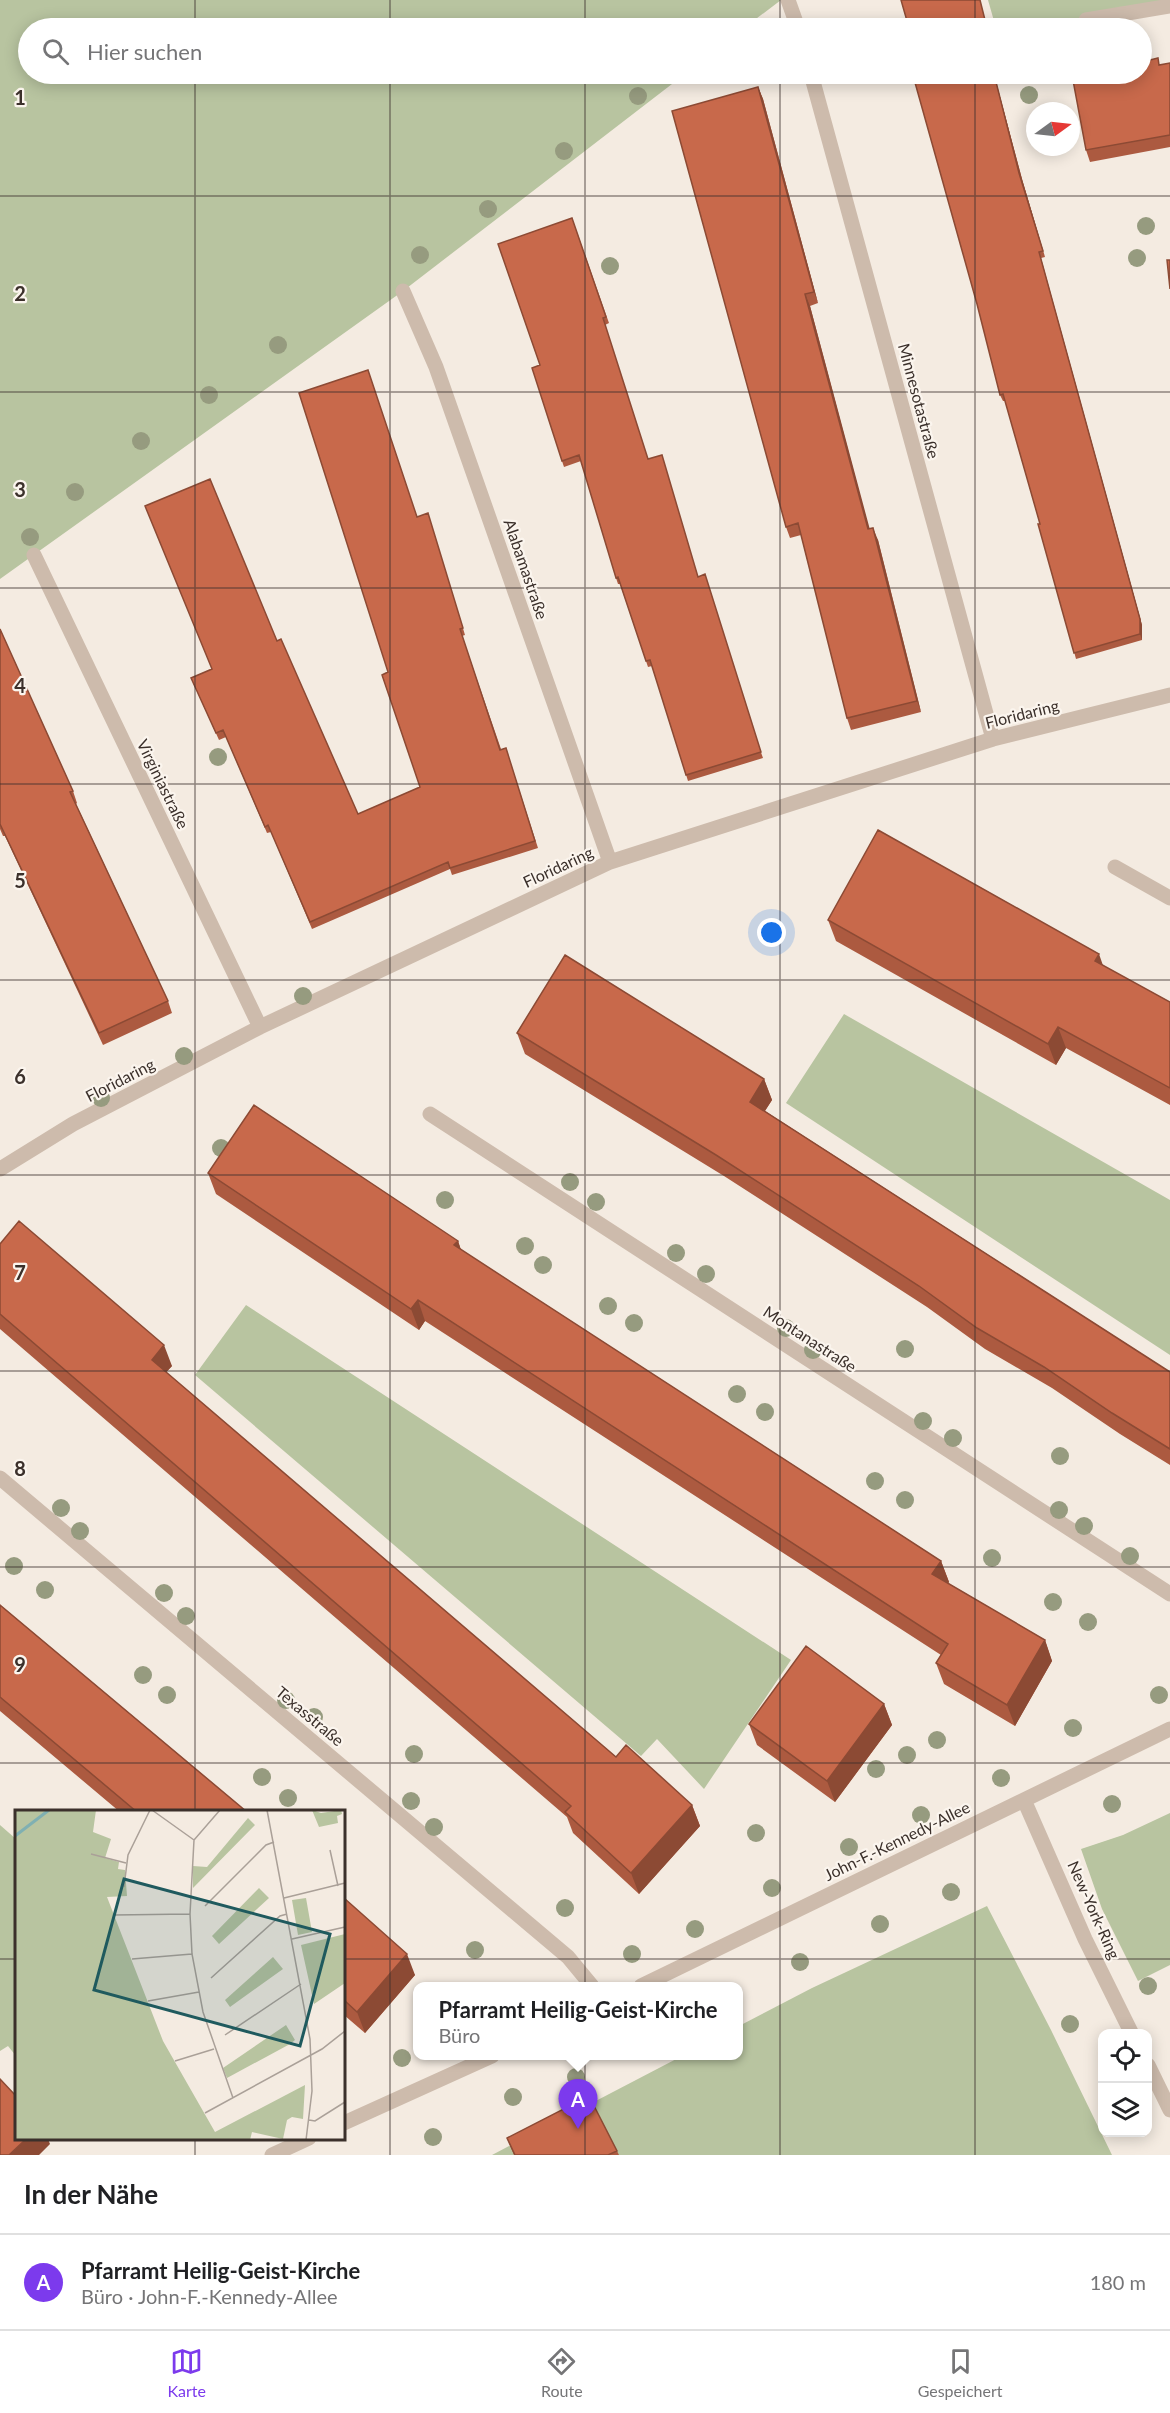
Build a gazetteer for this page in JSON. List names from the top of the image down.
{
  "streets": {
    "street": [
      "Minnesotastraße",
      "Alabamastraße",
      "Floridaring",
      "Virginiastraße",
      "Montanastraße",
      "Texasstraße",
      "John-F.-Kennedy-Allee",
      "New-York-Ring"
    ]
  },
  "crossings": [
    ["Minnesotastraße", "Floridaring"],
    ["Alabamastraße", "Floridaring"],
    ["Floridaring", "Virginiastraße"],
    ["John-F.-Kennedy-Allee", "New-York-Ring"]
  ],
  "north": "right",
  "page": {
    "search": "Hier suchen",
    "popup": ["Pfarramt Heilig-Geist-Kirche", "Büro"],
    "pins": "A",
    "heading": "In der Nähe",
    "list": [
      {
        "mark": "A",
        "name": "Pfarramt Heilig-Geist-Kirche",
        "note": "Büro · John-F.-Kennedy-Allee",
        "value": "180 m"
      }
    ],
    "nav": ["Karte", "Route", "Gespeichert"]
  },
  "grid": {
    "rows": [
      "1",
      "2",
      "3",
      "4",
      "5",
      "6",
      "7",
      "8",
      "9"
    ]
  }
}
